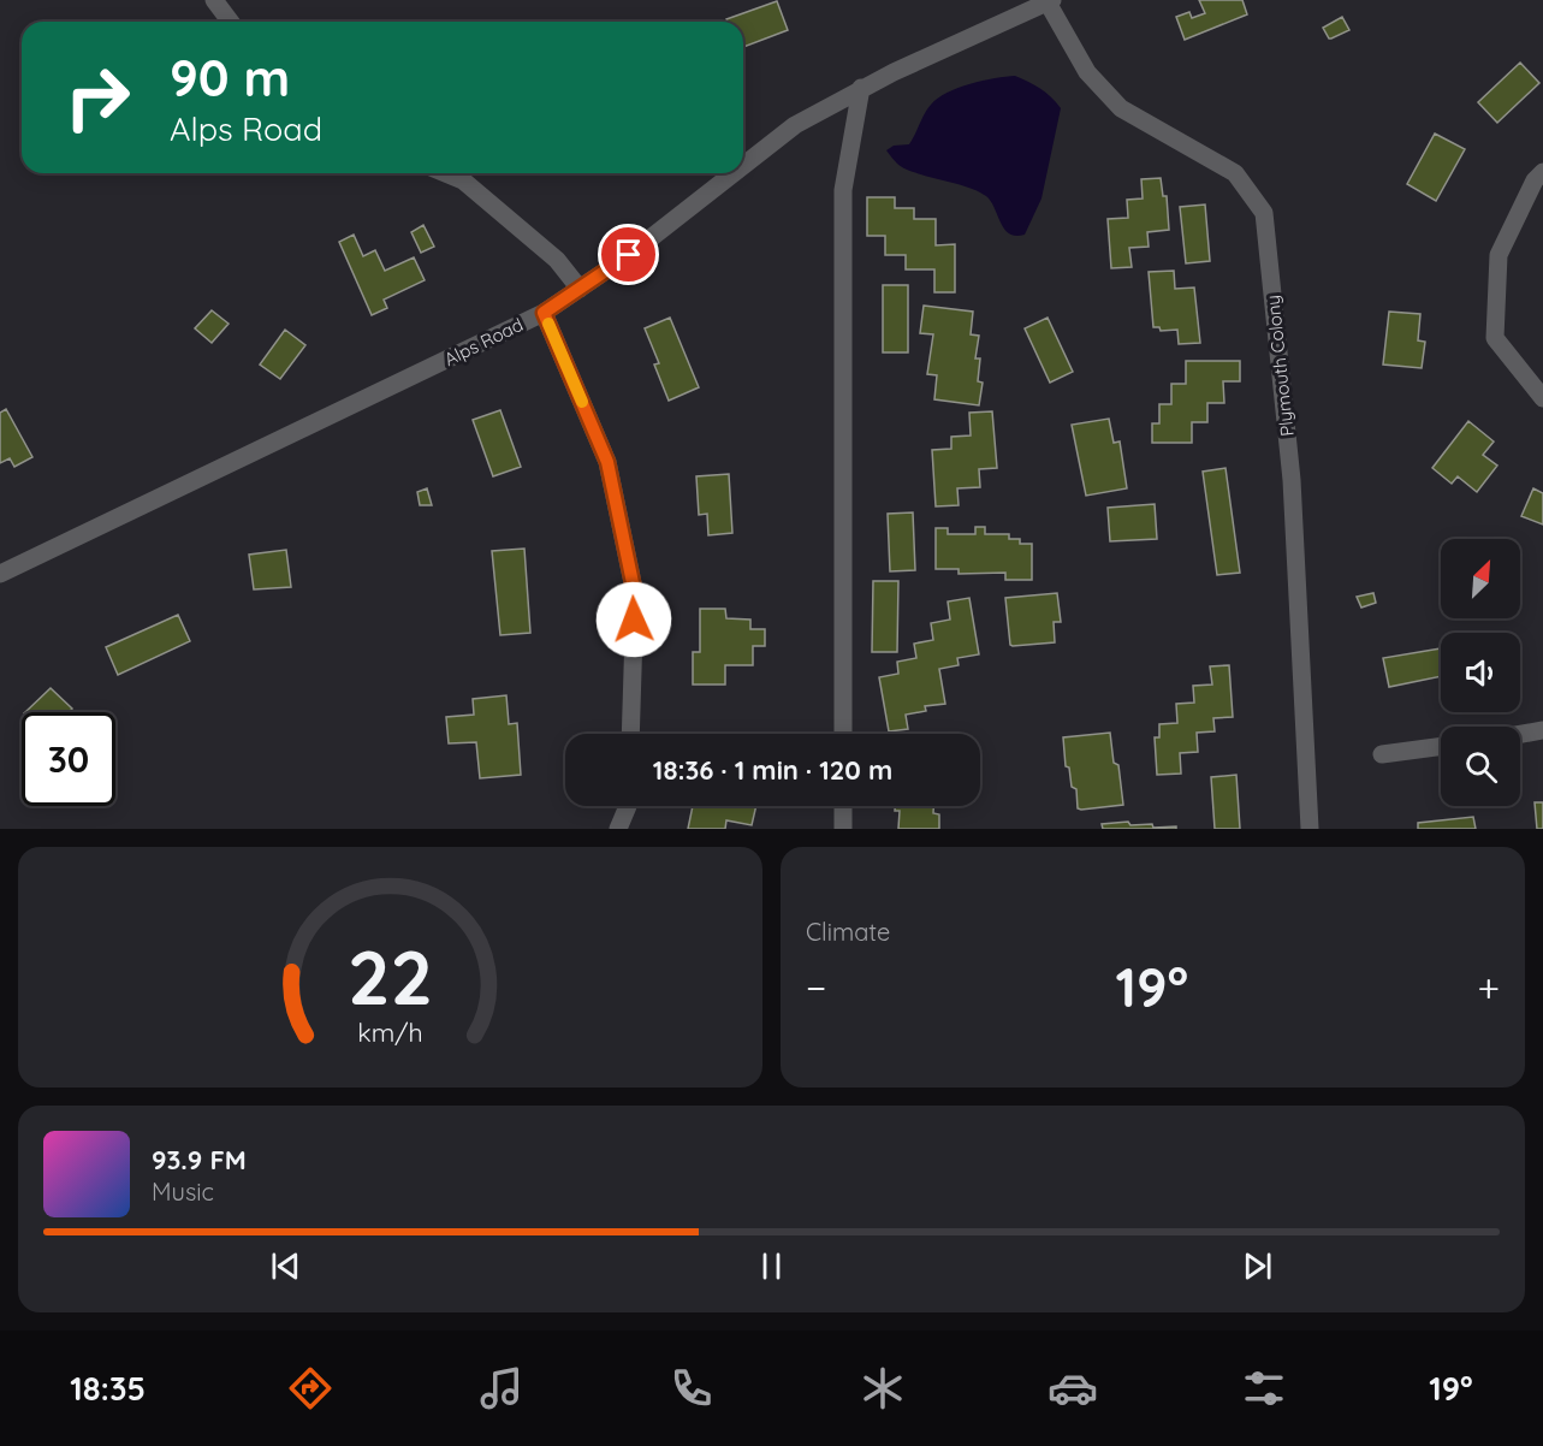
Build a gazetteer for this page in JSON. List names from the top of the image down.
{
  "streets": {
    "street": ["Alps Road", "Plymouth Colony"]
  },
  "crossings": [
    ["Alps Road", "Plymouth Colony"]
  ],
  "north": "top right",
  "page": {
    "turn": ["90 m", "Alps Road"],
    "limit": "30",
    "trip": "18:36 · 1 min · 120 m",
    "tile": "Climate",
    "heat": ["−", "19°", "+"],
    "song": ["93.9 FM", "Music"],
    "tabs": ["18:35", "19°"],
    "gauge": ["22", "km/h"]
  }
}
